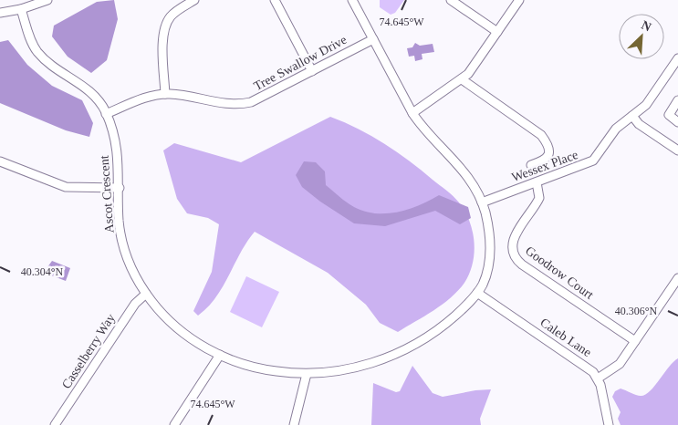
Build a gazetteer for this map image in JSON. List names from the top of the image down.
{
  "streets": {
    "street": [
      "Tree Swallow Drive",
      "Wessex Place",
      "Ascot Crescent",
      "Goodrow Court",
      "Caleb Lane",
      "Casselberry Way"
    ]
  },
  "crossings": [
    ["Tree Swallow Drive", "Ascot Crescent"],
    ["Wessex Place", "Ascot Crescent"],
    ["Wessex Place", "Goodrow Court"],
    ["Ascot Crescent", "Caleb Lane"],
    ["Ascot Crescent", "Casselberry Way"]
  ],
  "north": "top right",
  "coordinates": ["74.645°W", "40.304°N", "40.306°N"]
}
